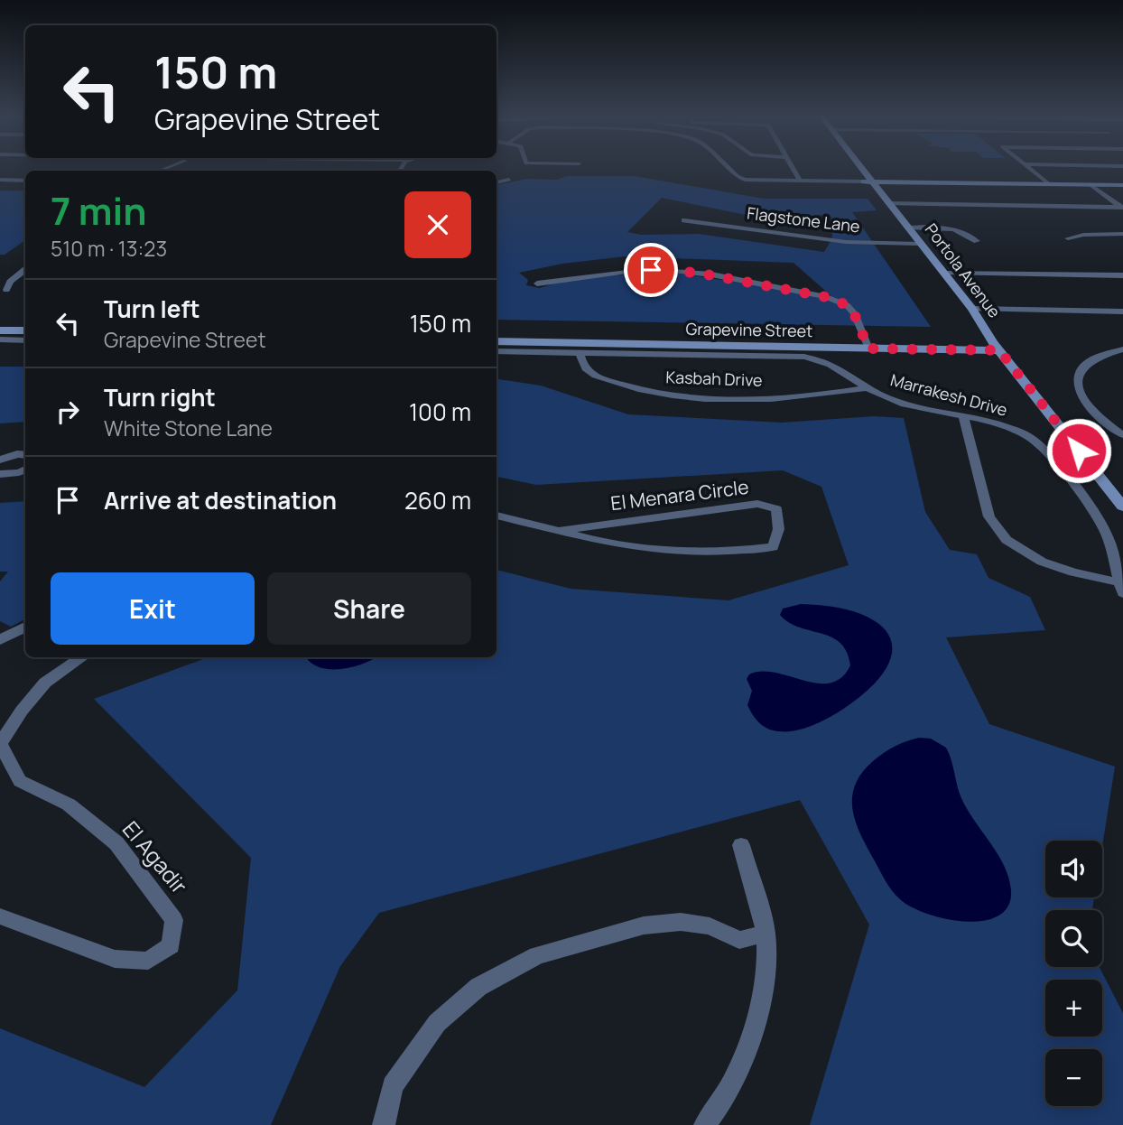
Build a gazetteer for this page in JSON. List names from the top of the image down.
{
  "streets": {
    "street": [
      "Flagstone Lane",
      "Portola Avenue",
      "Grapevine Street",
      "Kasbah Drive",
      "Marrakesh Drive",
      "El Menara Circle",
      "El Agadir"
    ]
  },
  "crossings": [
    ["Flagstone Lane", "Portola Avenue"],
    ["Portola Avenue", "Grapevine Street"],
    ["Kasbah Drive", "Marrakesh Drive"]
  ],
  "page": {
    "turn": ["150 m", "Grapevine Street"],
    "heading": ["7 min", "510 m · 13:23"],
    "list": [
      {
        "name": "Turn left",
        "note": "Grapevine Street",
        "value": "150 m"
      },
      {
        "name": "Turn right",
        "note": "White Stone Lane",
        "value": "100 m"
      },
      {
        "name": "Arrive at destination",
        "value": "260 m"
      }
    ],
    "buttons": ["Exit", "Share"],
    "map_buttons": ["+", "−"]
  }
}
